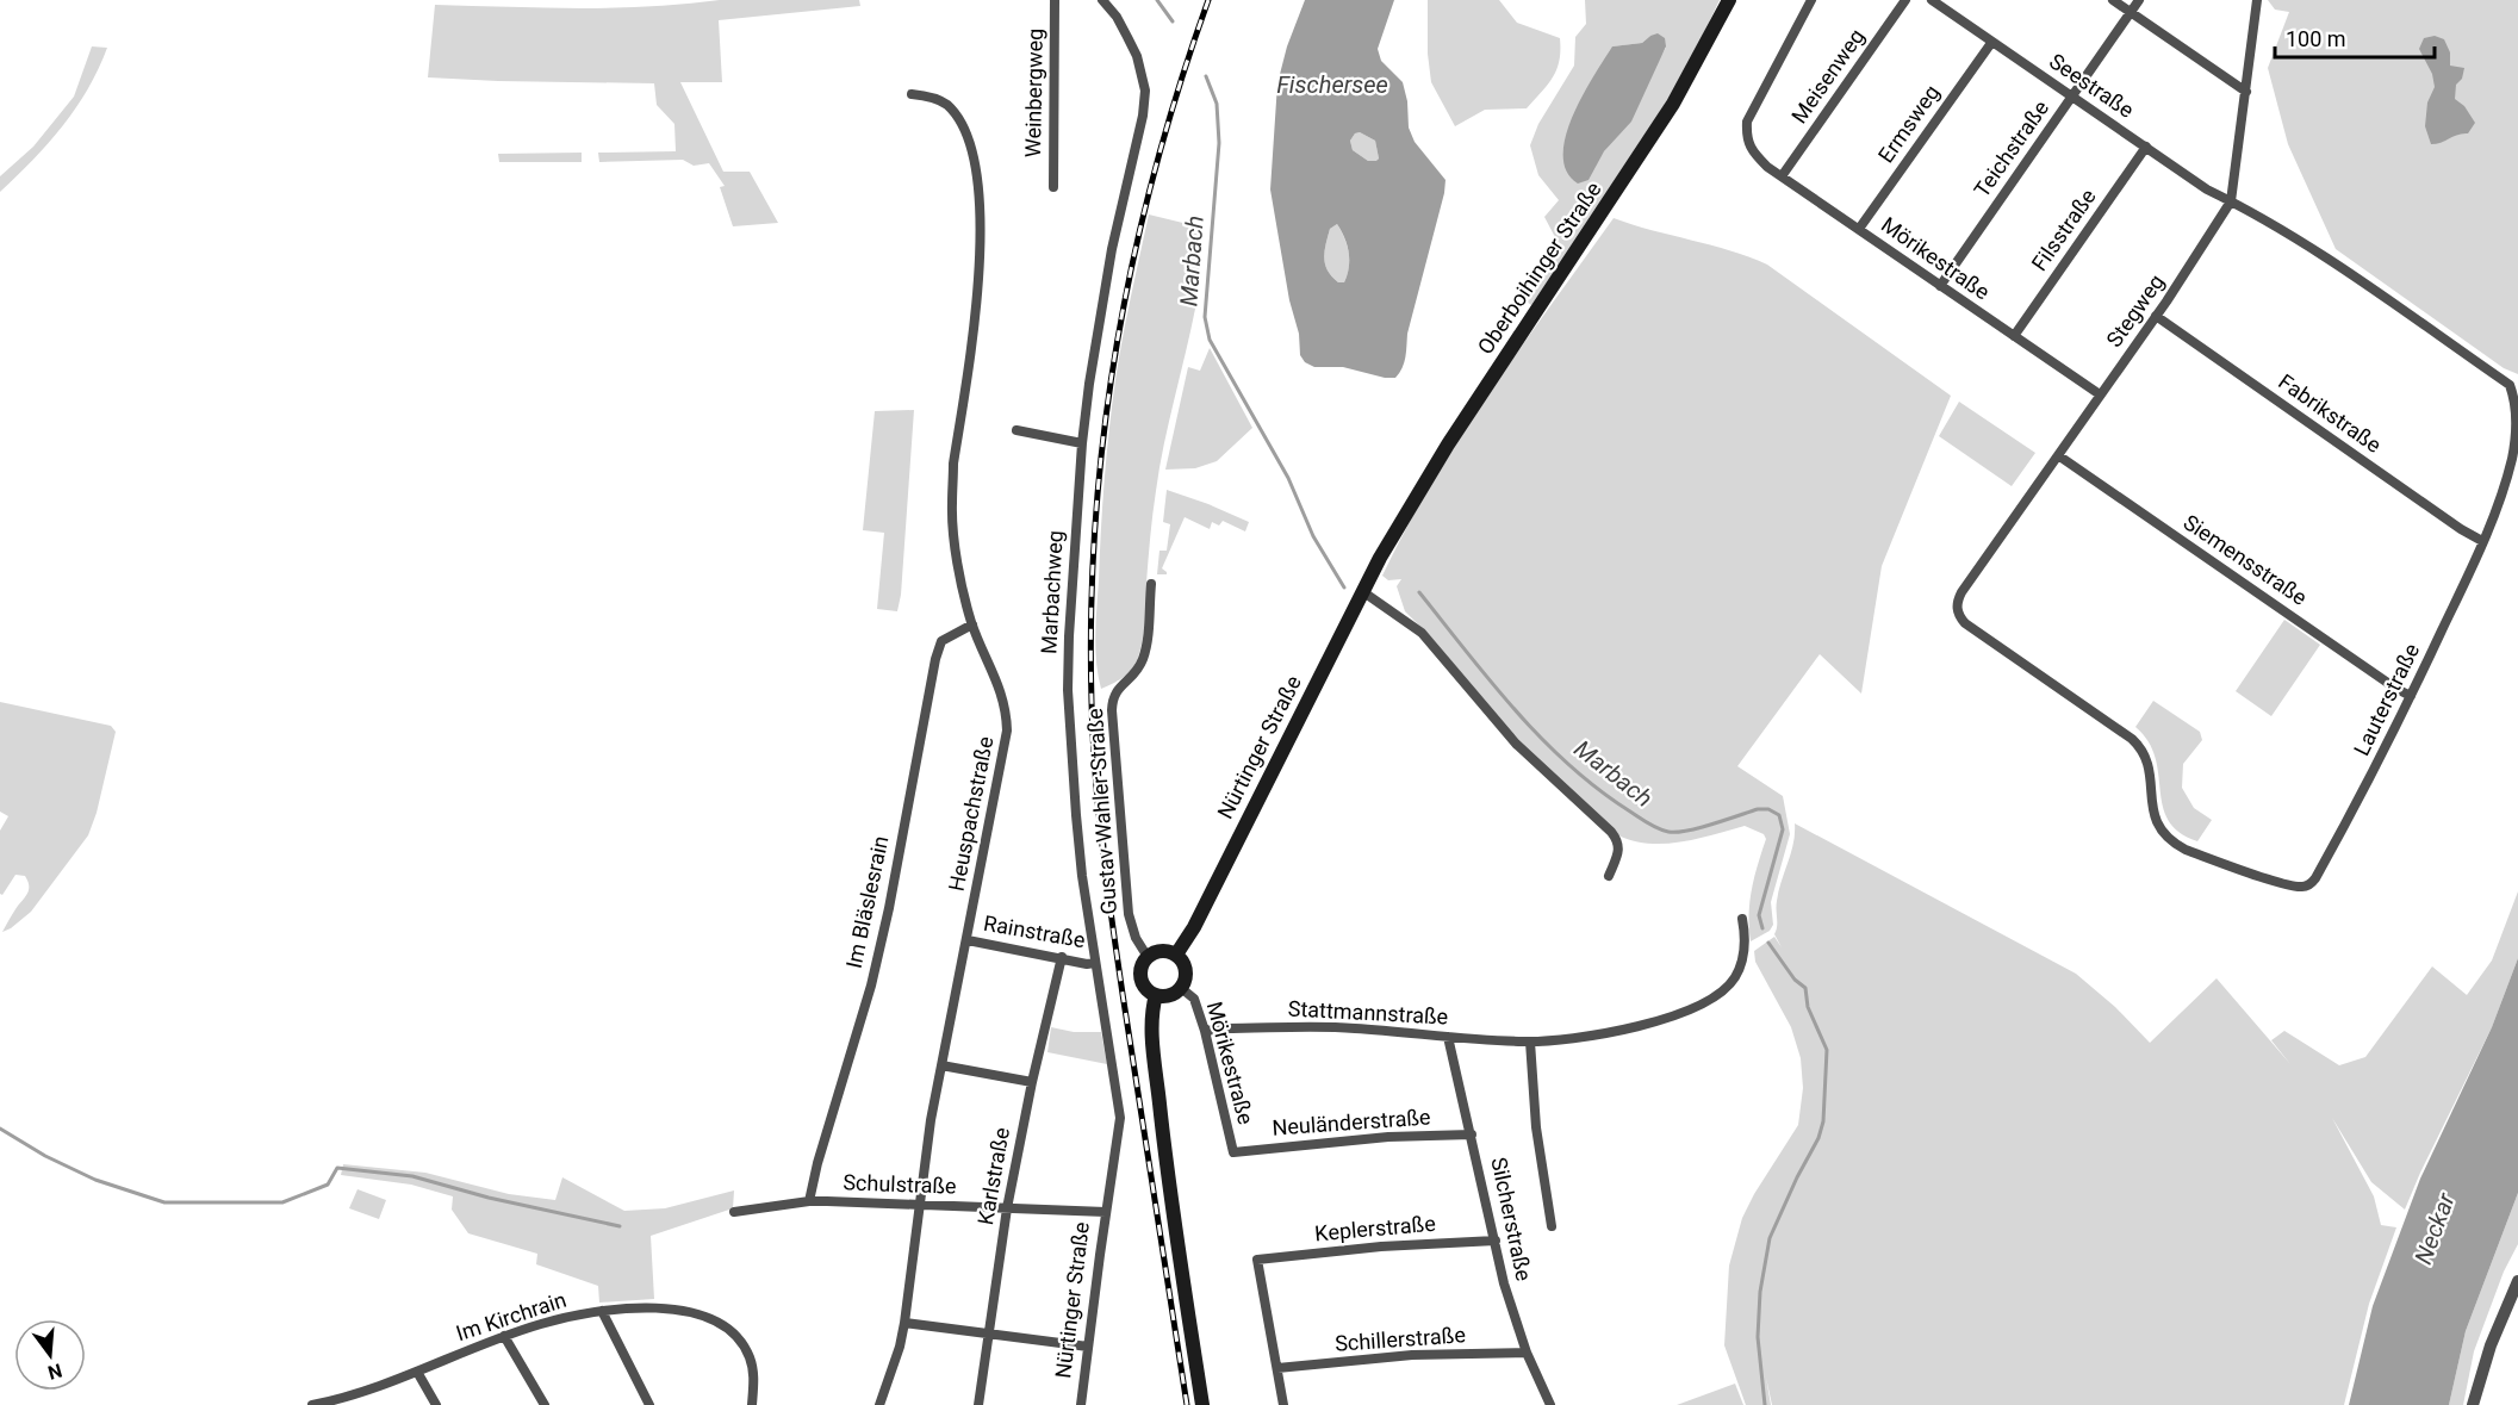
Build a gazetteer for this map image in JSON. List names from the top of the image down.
{
  "streets": {
    "main road": ["Oberboihinger Straße", "Nürtinger Straße"],
    "street": [
      "Meisenweg",
      "Seestraße",
      "Weinbergweg",
      "Ermsweg",
      "Teichstraße",
      "Filsstraße",
      "Mörikestraße",
      "Stegweg",
      "Fabrikstraße",
      "Siemensstraße",
      "Marbachweg",
      "Lauterstraße",
      "Gustav-Wahler-Straße",
      "Heuspachstraße",
      "Im Bläslesrain",
      "Rainstraße",
      "Stattmannstraße",
      "Neuländerstraße",
      "Karlstraße",
      "Schulstraße",
      "Silcherstraße",
      "Keplerstraße",
      "Im Kirchrain",
      "Schillerstraße"
    ]
  },
  "crossings": [
    ["Meisenweg", "Mörikestraße"],
    ["Seestraße", "Ermsweg"],
    ["Seestraße", "Teichstraße"],
    ["Seestraße", "Filsstraße"],
    ["Seestraße", "Stegweg"],
    ["Seestraße", "Lauterstraße"],
    ["Ermsweg", "Mörikestraße"],
    ["Teichstraße", "Mörikestraße"],
    ["Filsstraße", "Mörikestraße"],
    ["Mörikestraße", "Stegweg"],
    ["Mörikestraße", "Nürtinger Straße"],
    ["Mörikestraße", "Gustav-Wahler-Straße"],
    ["Mörikestraße", "Stattmannstraße"],
    ["Mörikestraße", "Neuländerstraße"],
    ["Oberboihinger Straße", "Nürtinger Straße"],
    ["Stegweg", "Fabrikstraße"],
    ["Stegweg", "Siemensstraße"],
    ["Stegweg", "Lauterstraße"],
    ["Fabrikstraße", "Lauterstraße"],
    ["Siemensstraße", "Lauterstraße"],
    ["Marbachweg", "Nürtinger Straße"],
    ["Marbachweg", "Rainstraße"],
    ["Nürtinger Straße", "Gustav-Wahler-Straße"],
    ["Nürtinger Straße", "Schulstraße"],
    ["Heuspachstraße", "Im Bläslesrain"],
    ["Heuspachstraße", "Rainstraße"],
    ["Heuspachstraße", "Schulstraße"],
    ["Im Bläslesrain", "Schulstraße"],
    ["Rainstraße", "Karlstraße"],
    ["Stattmannstraße", "Silcherstraße"],
    ["Neuländerstraße", "Silcherstraße"],
    ["Karlstraße", "Schulstraße"],
    ["Silcherstraße", "Keplerstraße"],
    ["Silcherstraße", "Schillerstraße"],
    ["Keplerstraße", "Schillerstraße"]
  ],
  "water": ["Fischersee", "Marbach", "Neckar"],
  "scale_bar": "100 m",
  "north": "bottom"
}
